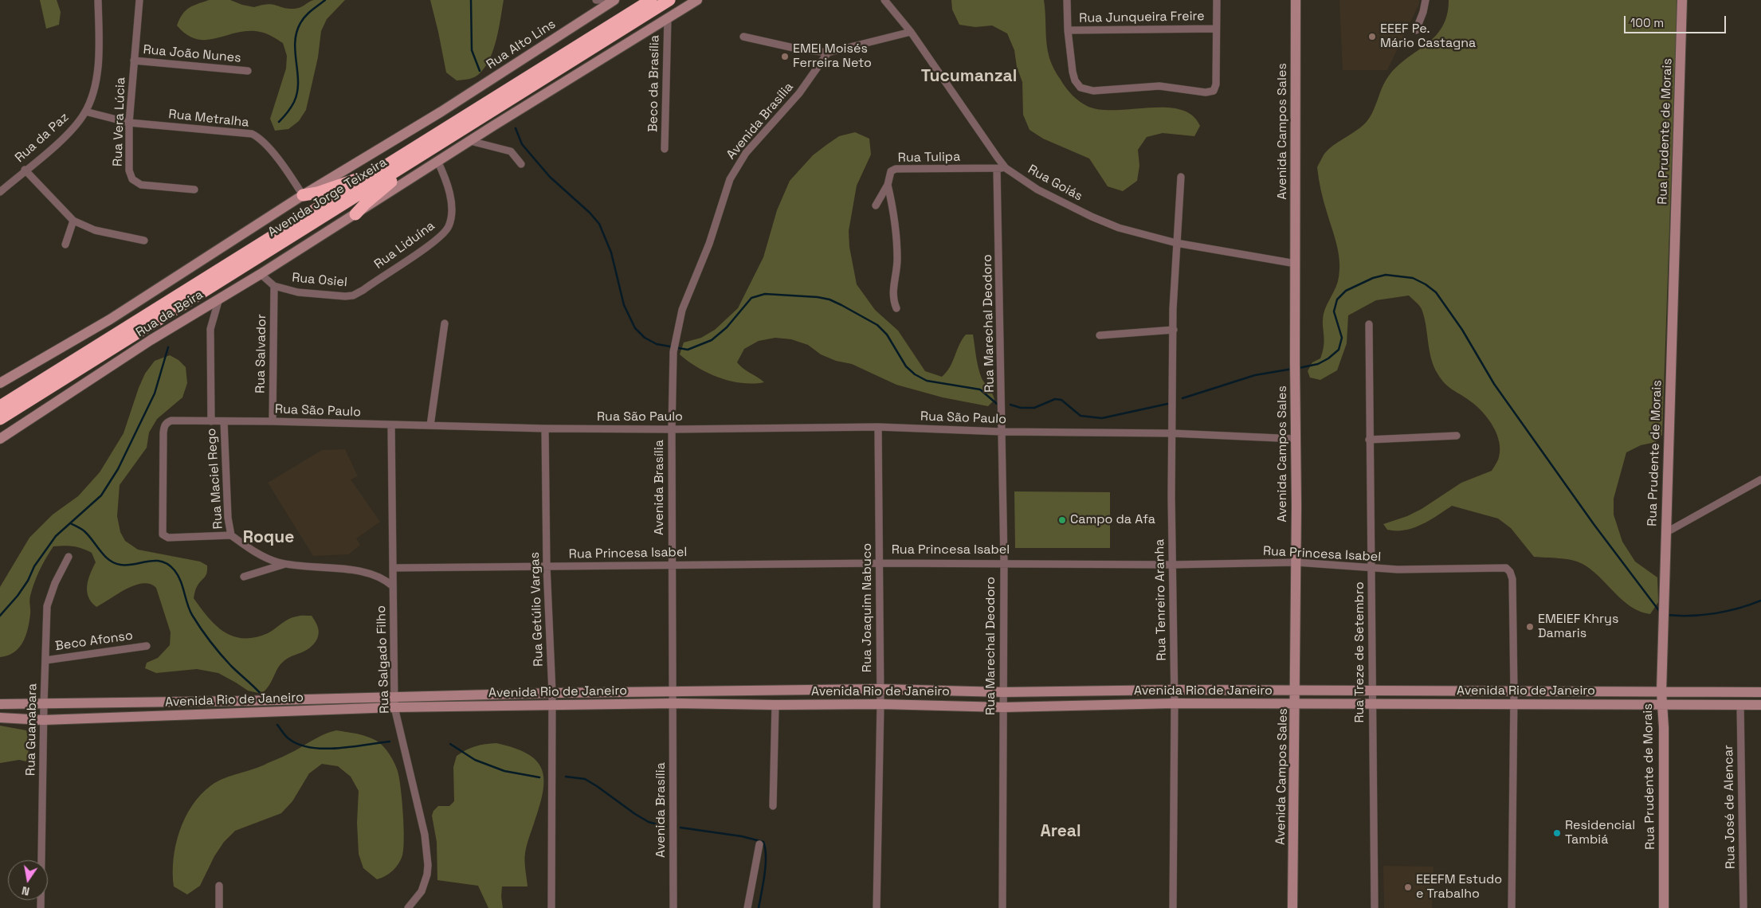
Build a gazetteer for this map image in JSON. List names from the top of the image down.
{
  "streets": {
    "highway": ["Avenida Jorge Teixeira"],
    "main road": [
      "Rua Alto Lins",
      "Avenida Campos Sales",
      "Rua Prudente de Morais",
      "Rua da Beira",
      "Avenida Rio de Janeiro"
    ],
    "street": [
      "Rua Junqueira Freire",
      "Rua João Nunes",
      "Beco da Brasília",
      "Rua Metralha",
      "Avenida Brasília",
      "Rua Vera Lúcia",
      "Rua da Paz",
      "Rua Tulipa",
      "Rua Goiás",
      "Rua Liduína",
      "Rua Osiel",
      "Rua Marechal Deodoro",
      "Rua Salvador",
      "Rua São Paulo",
      "Rua Maciel Rego",
      "Rua Princesa Isabel",
      "Rua Tenreiro Aranha",
      "Rua Joaquim Nabuco",
      "Rua Getúlio Vargas",
      "Beco Afonso",
      "Rua Treze de Setembro",
      "Rua Salgado Filho",
      "Rua Guanabara",
      "Rua José de Alencar"
    ]
  },
  "crossings": [
    ["Rua Alto Lins", "Rua Metralha"],
    ["Rua João Nunes", "Rua Vera Lúcia"],
    ["Beco da Brasília", "Rua da Beira"],
    ["Rua Metralha", "Rua Vera Lúcia"],
    ["Rua Metralha", "Rua da Paz"],
    ["Avenida Brasília", "Rua São Paulo"],
    ["Avenida Brasília", "Rua Princesa Isabel"],
    ["Avenida Brasília", "Avenida Rio de Janeiro"],
    ["Avenida Campos Sales", "Rua Goiás"],
    ["Avenida Campos Sales", "Rua São Paulo"],
    ["Avenida Campos Sales", "Rua Princesa Isabel"],
    ["Avenida Campos Sales", "Avenida Rio de Janeiro"],
    ["Rua Prudente de Morais", "Avenida Rio de Janeiro"],
    ["Rua Tulipa", "Rua Goiás"],
    ["Rua Tulipa", "Rua Marechal Deodoro"],
    ["Rua Goiás", "Rua Tenreiro Aranha"],
    ["Rua Liduína", "Rua Osiel"],
    ["Rua Liduína", "Rua da Beira"],
    ["Rua Osiel", "Rua da Beira"],
    ["Rua Osiel", "Rua Salvador"],
    ["Rua da Beira", "Rua Maciel Rego"],
    ["Rua Marechal Deodoro", "Rua São Paulo"],
    ["Rua Marechal Deodoro", "Rua Princesa Isabel"],
    ["Rua Marechal Deodoro", "Avenida Rio de Janeiro"],
    ["Rua Salvador", "Rua São Paulo"],
    ["Rua São Paulo", "Rua Maciel Rego"],
    ["Rua São Paulo", "Rua Tenreiro Aranha"],
    ["Rua São Paulo", "Rua Joaquim Nabuco"],
    ["Rua São Paulo", "Rua Getúlio Vargas"],
    ["Rua São Paulo", "Rua Salgado Filho"],
    ["Rua Princesa Isabel", "Rua Tenreiro Aranha"],
    ["Rua Princesa Isabel", "Rua Joaquim Nabuco"],
    ["Rua Princesa Isabel", "Rua Getúlio Vargas"],
    ["Rua Princesa Isabel", "Rua Treze de Setembro"],
    ["Rua Princesa Isabel", "Rua Salgado Filho"],
    ["Rua Princesa Isabel", "Avenida Rio de Janeiro"],
    ["Rua Tenreiro Aranha", "Avenida Rio de Janeiro"],
    ["Rua Joaquim Nabuco", "Avenida Rio de Janeiro"],
    ["Rua Getúlio Vargas", "Avenida Rio de Janeiro"],
    ["Beco Afonso", "Rua Guanabara"],
    ["Rua Treze de Setembro", "Avenida Rio de Janeiro"],
    ["Rua Salgado Filho", "Avenida Rio de Janeiro"],
    ["Avenida Rio de Janeiro", "Rua Guanabara"],
    ["Avenida Rio de Janeiro", "Rua José de Alencar"]
  ],
  "districts": ["Tucumanzal", "Roque", "Areal"],
  "places": [
    "EEEF Pe. Mário Castagna",
    "EMEI Moisés Ferreira Neto",
    "Campo da Afa",
    "EMEIEF Khrys Damaris",
    "Residencial Tambiá",
    "EEEFM Estudo e Trabalho"
  ],
  "scale_bar": "100 m",
  "north": "bottom"
}
